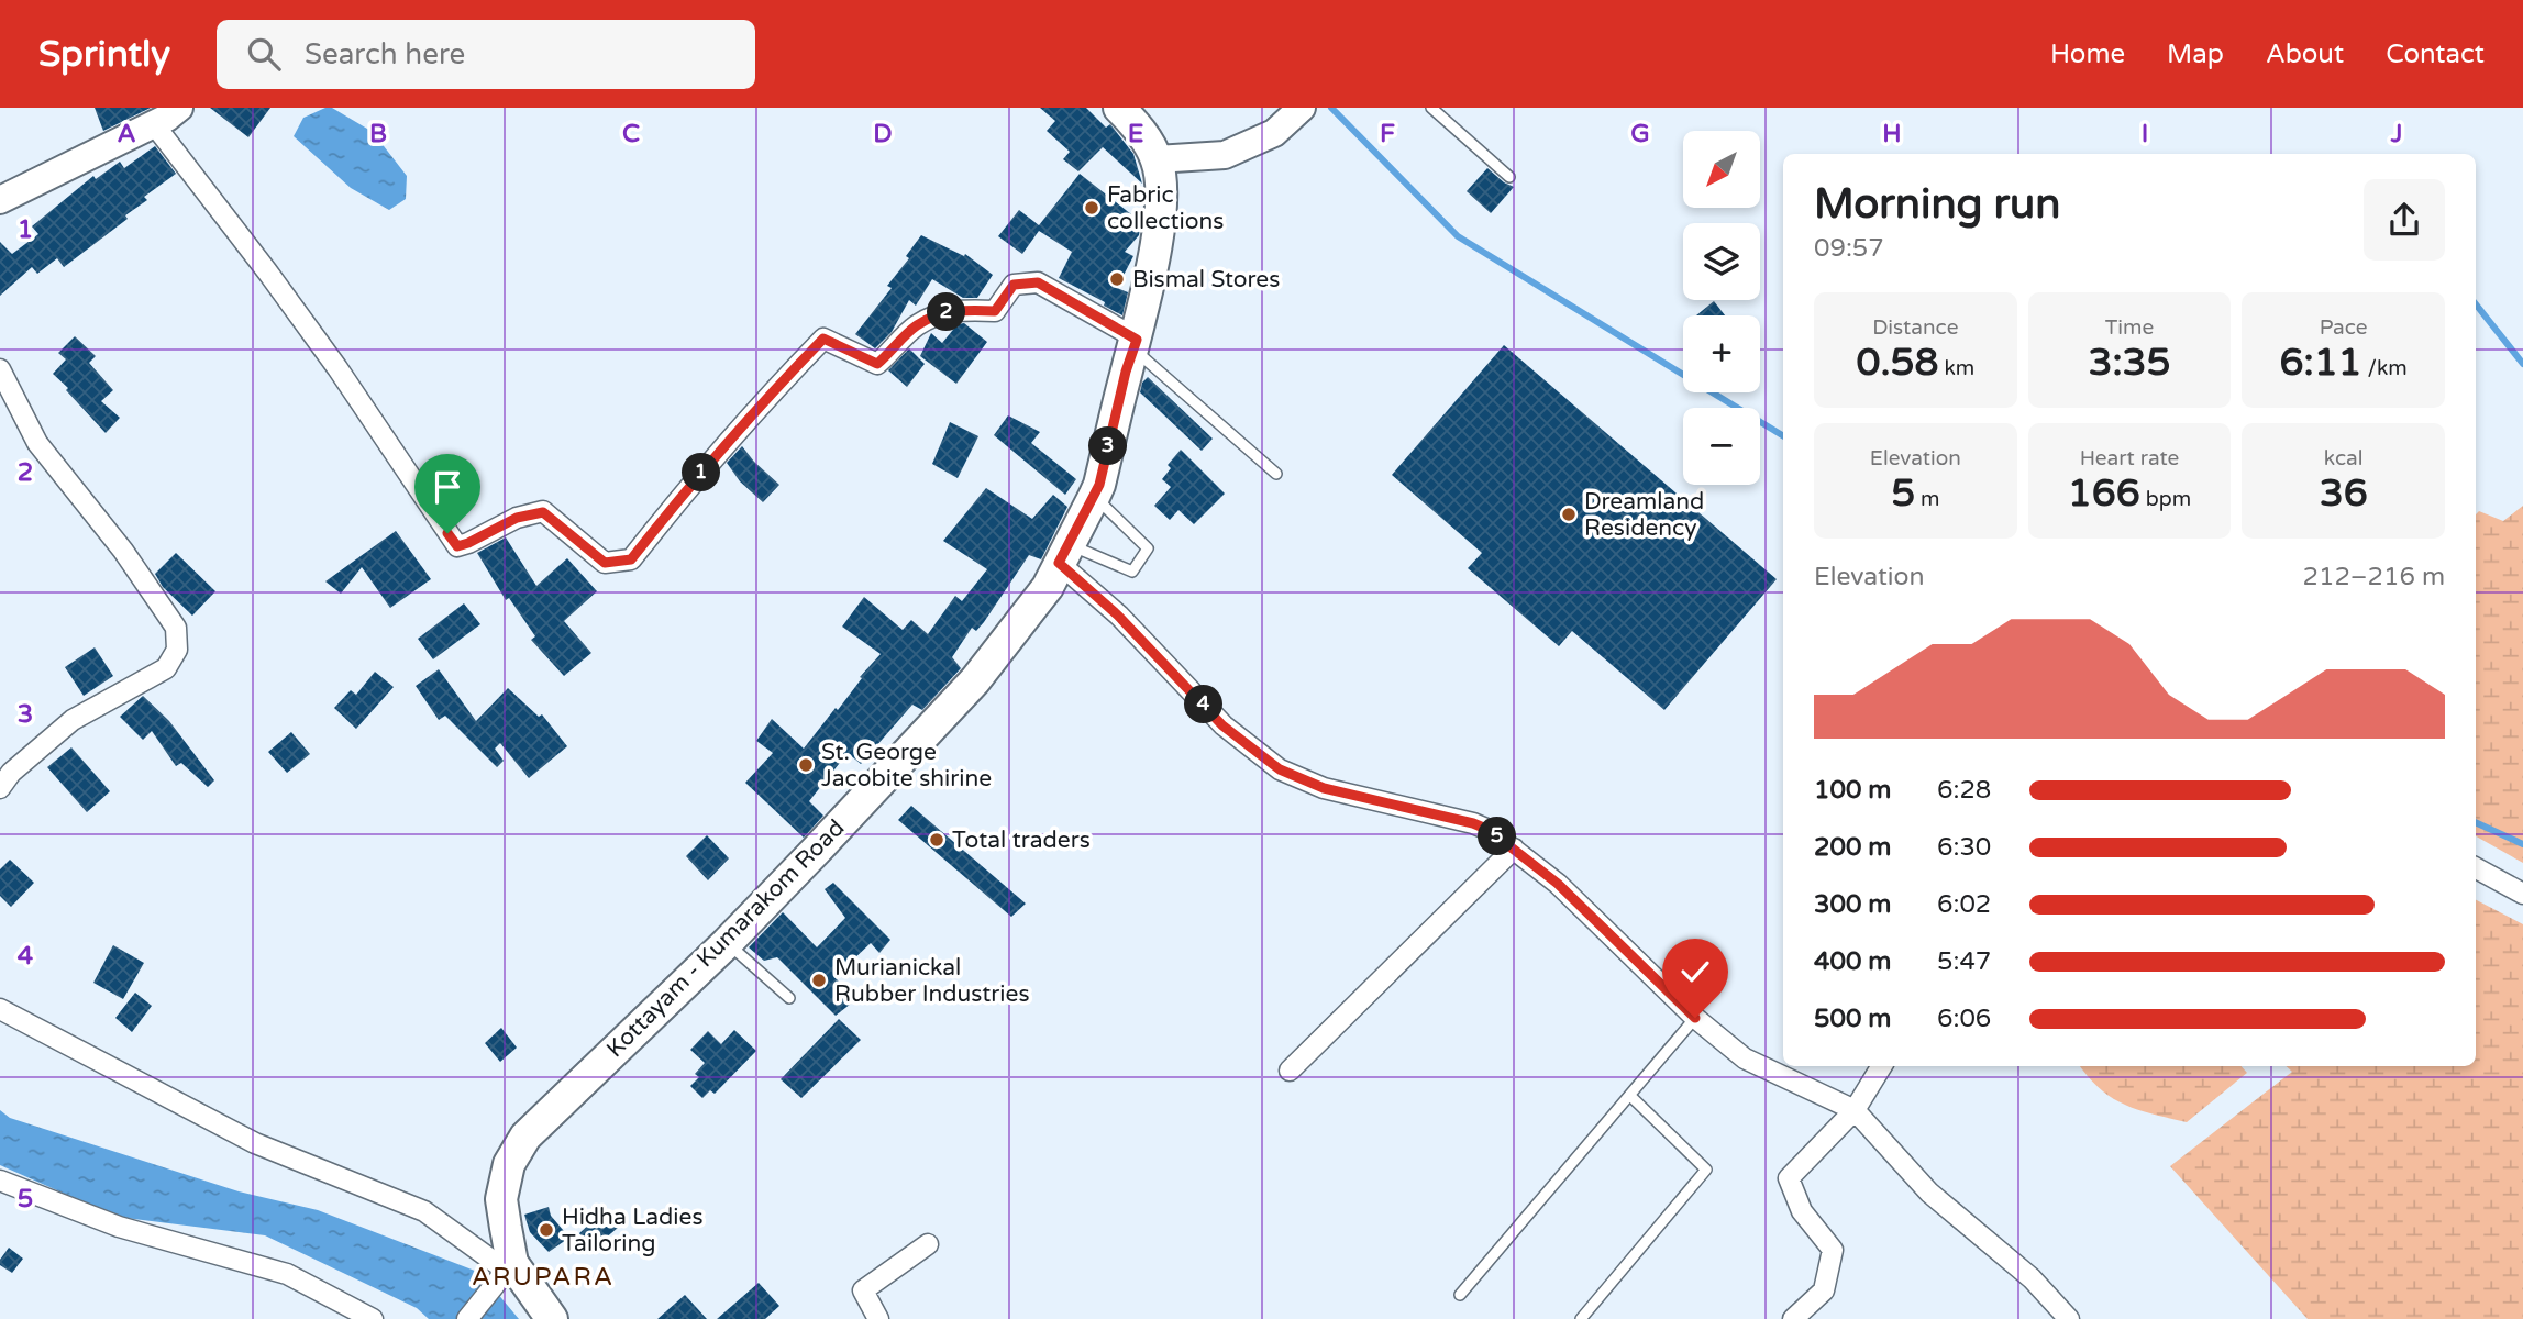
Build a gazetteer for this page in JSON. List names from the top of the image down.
{
  "streets": {
    "main road": ["Kottayam - Kumarakom Road"]
  },
  "districts": ["ARUPARA"],
  "places": [
    "Fabric collections",
    "Bismal Stores",
    "Dreamland Residency",
    "St. George Jacobite shirine",
    "Total traders",
    "Murianickal Rubber Industries",
    "Hidha Ladies Tailoring"
  ],
  "north": "bottom left",
  "page": {
    "header": "Sprintly",
    "search": "Search here",
    "nav": [
      "Home",
      "Map",
      "About",
      "Contact"
    ],
    "map_buttons": ["+", "−"],
    "heading": ["Morning run", "09:57"],
    "stats": [
      ["Distance", "0.58 km"],
      ["Time", "3:35"],
      ["Pace", "6:11 /km"],
      ["Elevation", "5 m"],
      ["Heart rate", "166 bpm"],
      ["kcal", "36"]
    ],
    "pins": [
      "2",
      "3",
      "1",
      "4",
      "5"
    ],
    "chart": ["Elevation", "212–216 m"],
    "list": [
      {
        "name": "100 m",
        "note": "6:28"
      },
      {
        "name": "200 m",
        "note": "6:30"
      },
      {
        "name": "300 m",
        "note": "6:02"
      },
      {
        "name": "400 m",
        "note": "5:47"
      },
      {
        "name": "500 m",
        "note": "6:06"
      }
    ]
  },
  "grid": {
    "columns": [
      "A",
      "B",
      "C",
      "D",
      "E",
      "F",
      "G",
      "H",
      "I",
      "J"
    ],
    "rows": [
      "1",
      "2",
      "3",
      "4",
      "5"
    ]
  }
}
